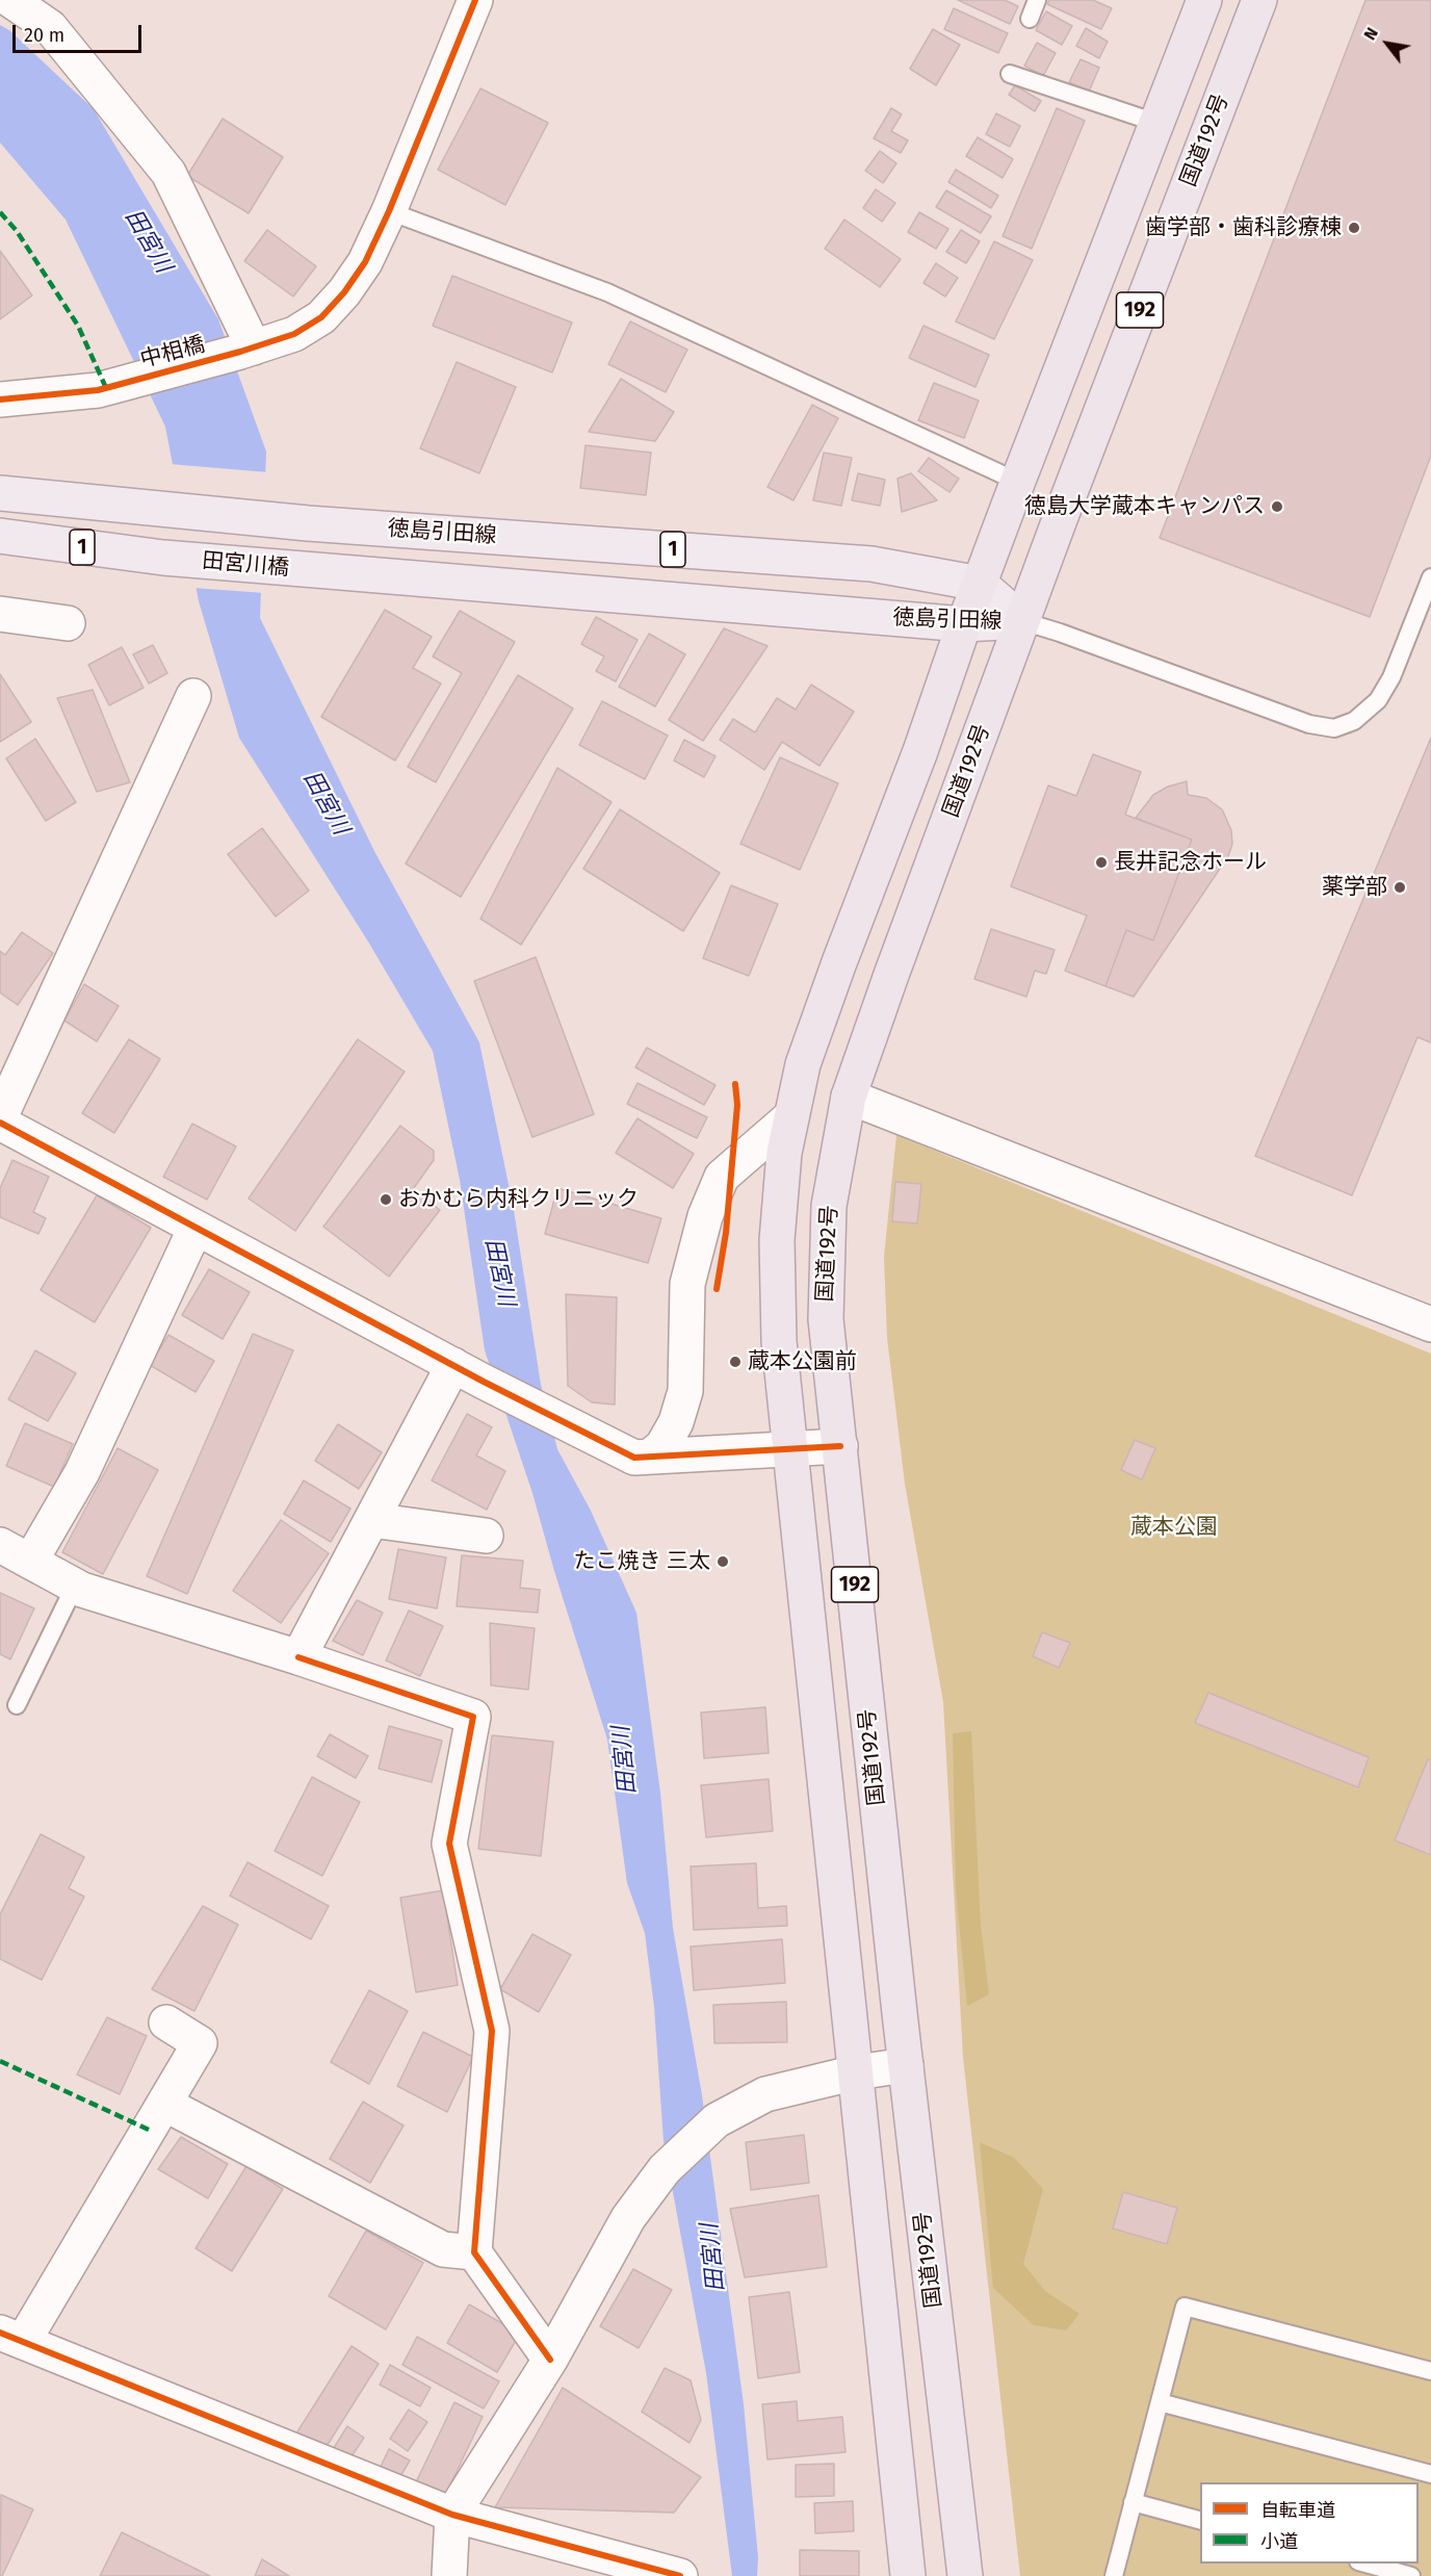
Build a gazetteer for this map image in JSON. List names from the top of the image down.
{
  "streets": {
    "highway": ["国道192号", "192"],
    "main road": ["徳島引田線", "1", "田宮川橋"],
    "street": ["中相橋"]
  },
  "crossings": [
    ["国道192号", "徳島引田線"],
    ["192", "徳島引田線"],
    ["徳島引田線", "田宮川橋"]
  ],
  "water": ["田宮川"],
  "parks": ["蔵本公園"],
  "places": [
    "歯学部・歯科診療棟",
    "徳島大学蔵本キャンパス",
    "長井記念ホール",
    "薬学部",
    "おかむら内科クリニック",
    "蔵本公園前",
    "たこ焼き 三太"
  ],
  "legend": ["自転車道", "小道"],
  "scale_bar": "20 m",
  "north": "top left"
}
